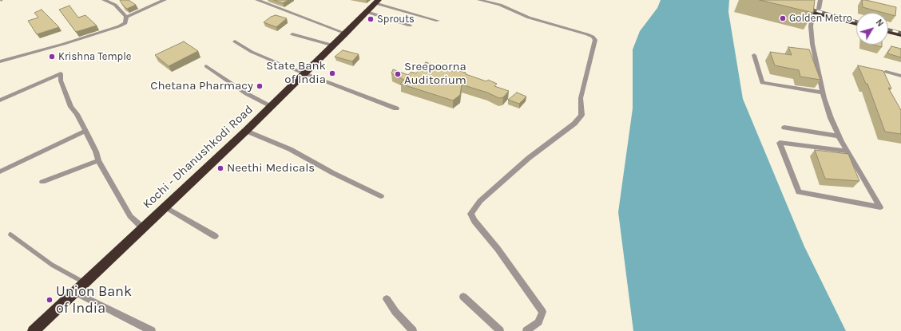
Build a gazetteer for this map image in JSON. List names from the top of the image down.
{
  "streets": {
    "highway": ["Kochi - Dhanushkodi Road"]
  },
  "places": [
    "Golden Metro",
    "Sprouts",
    "Krishna Temple",
    "State Bank of India",
    "Sreepoorna Auditorium",
    "Chetana Pharmacy",
    "Neethi Medicals",
    "Union Bank of India"
  ],
  "north": "top right"
}
